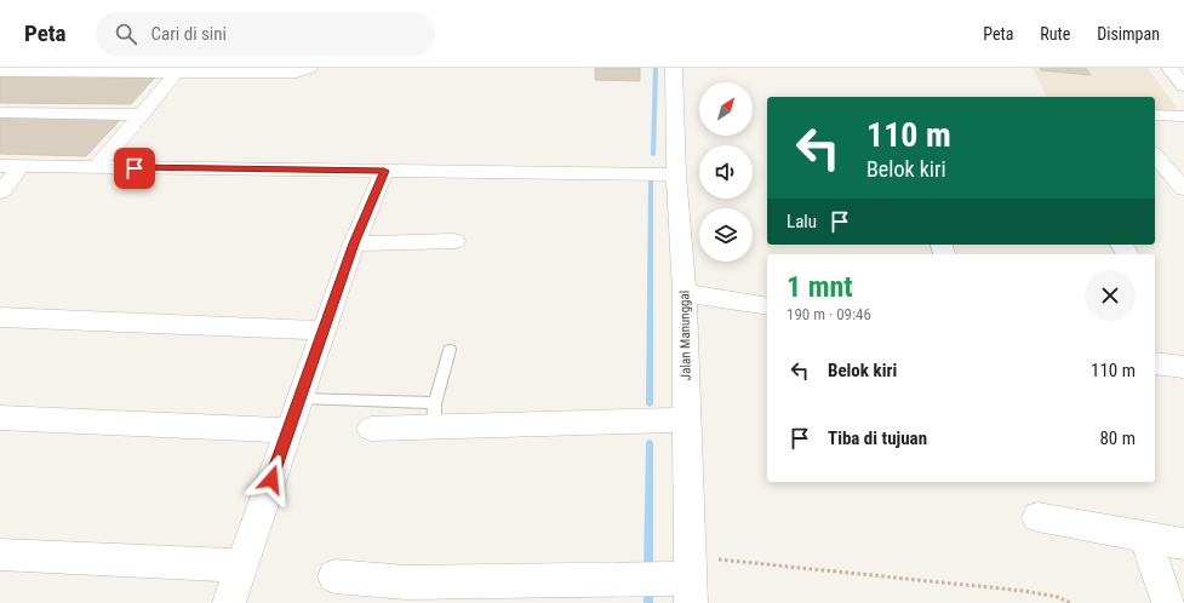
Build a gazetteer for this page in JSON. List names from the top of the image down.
{
  "streets": {
    "street": ["Jalan Manunggal"]
  },
  "north": "top right",
  "page": {
    "header": "Peta",
    "search": "Cari di sini",
    "nav": ["Peta", "Rute", "Disimpan"],
    "turn": ["110 m", "Belok kiri"],
    "then": "Lalu",
    "heading": ["1 mnt", "190 m · 09:46"],
    "list": [
      {
        "name": "Belok kiri",
        "value": "110 m"
      },
      {
        "name": "Tiba di tujuan",
        "value": "80 m"
      }
    ]
  }
}
